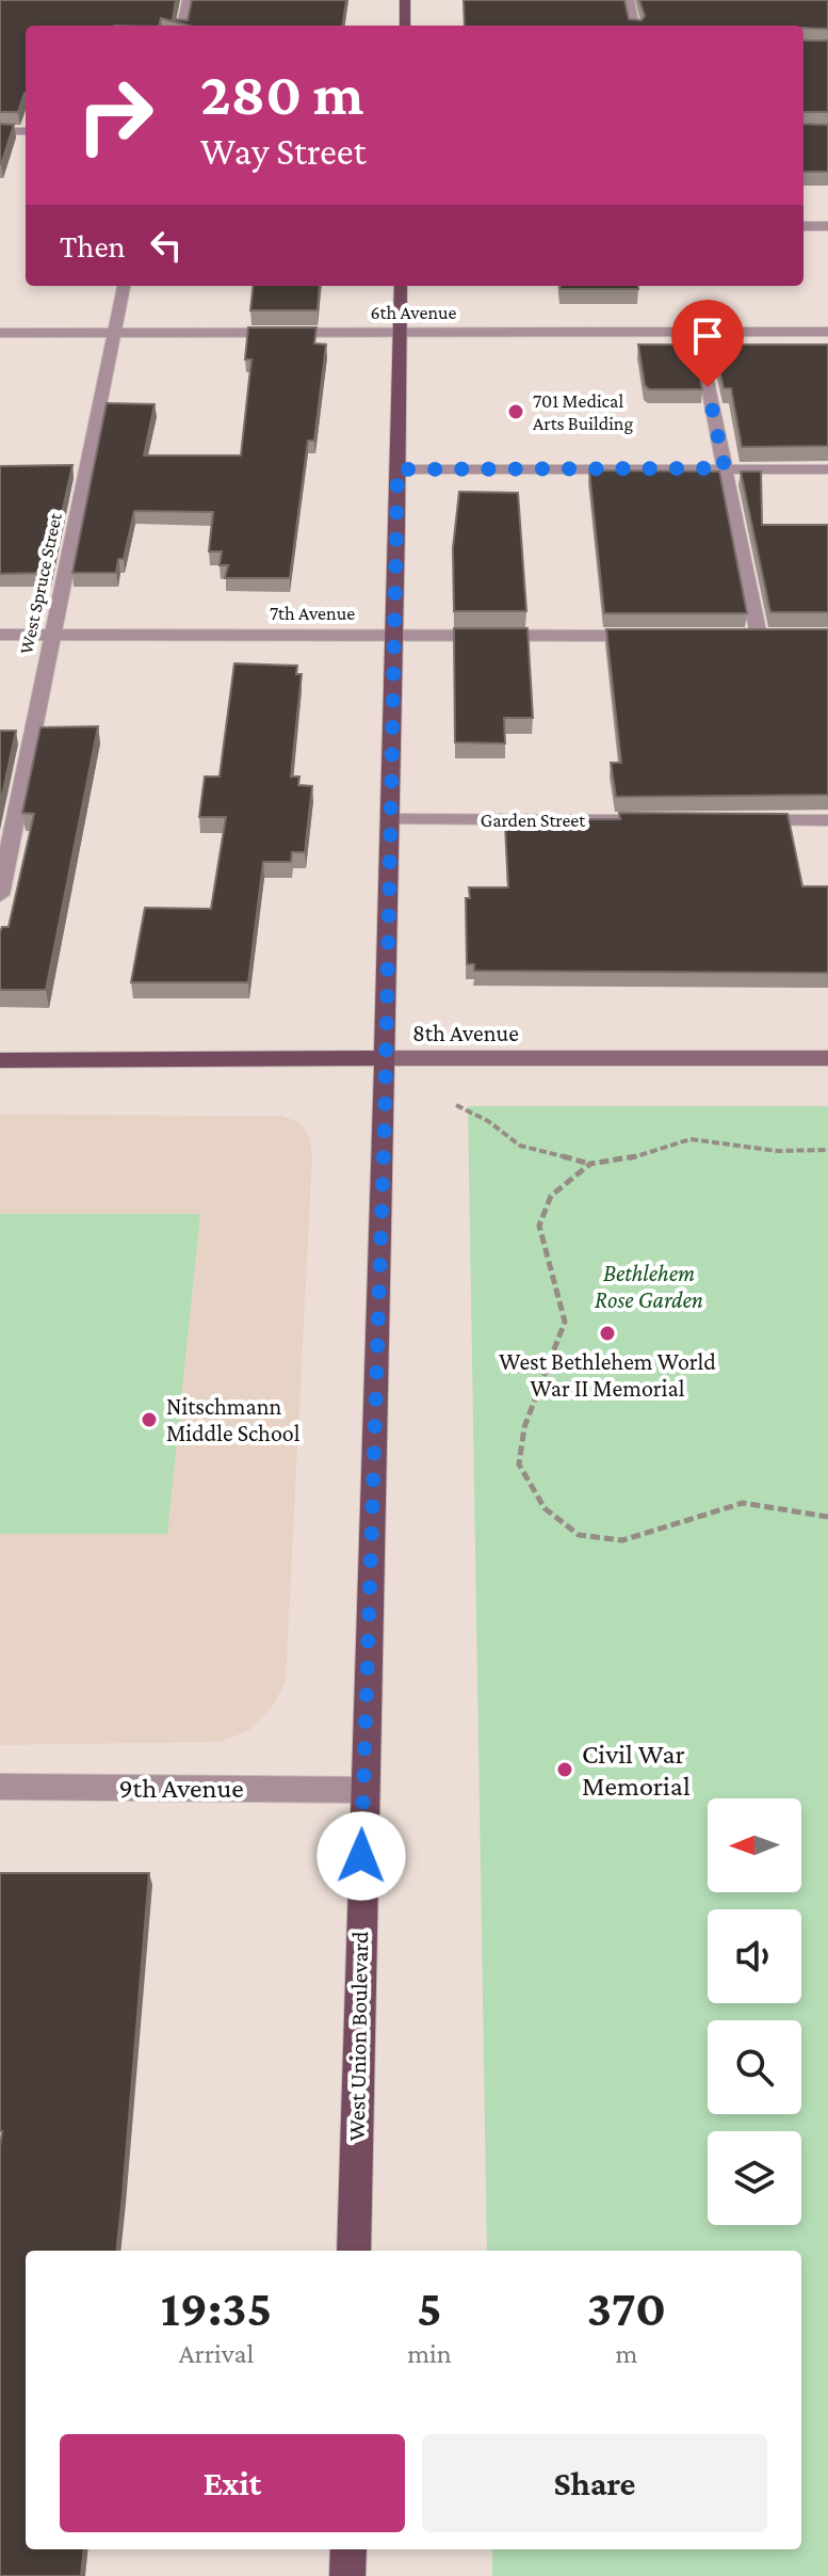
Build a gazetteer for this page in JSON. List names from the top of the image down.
{
  "streets": {
    "main road": ["8th Avenue", "West Union Boulevard"],
    "street": [
      "6th Avenue",
      "West Spruce Street",
      "7th Avenue",
      "Garden Street",
      "9th Avenue"
    ]
  },
  "crossings": [
    ["6th Avenue", "West Spruce Street"],
    ["6th Avenue", "West Union Boulevard"],
    ["West Spruce Street", "7th Avenue"],
    ["7th Avenue", "West Union Boulevard"],
    ["Garden Street", "West Union Boulevard"],
    ["8th Avenue", "West Union Boulevard"],
    ["9th Avenue", "West Union Boulevard"]
  ],
  "parks": ["Bethlehem Rose Garden"],
  "places": [
    "701 Medical Arts Building",
    "West Bethlehem World War II Memorial",
    "Nitschmann Middle School",
    "Civil War Memorial"
  ],
  "north": "left",
  "page": {
    "turn": ["280 m", "Way Street"],
    "then": "Then",
    "eta": [
      "19:35",
      "Arrival",
      "5",
      "min",
      "370",
      "m"
    ],
    "buttons": ["Exit", "Share"]
  }
}
